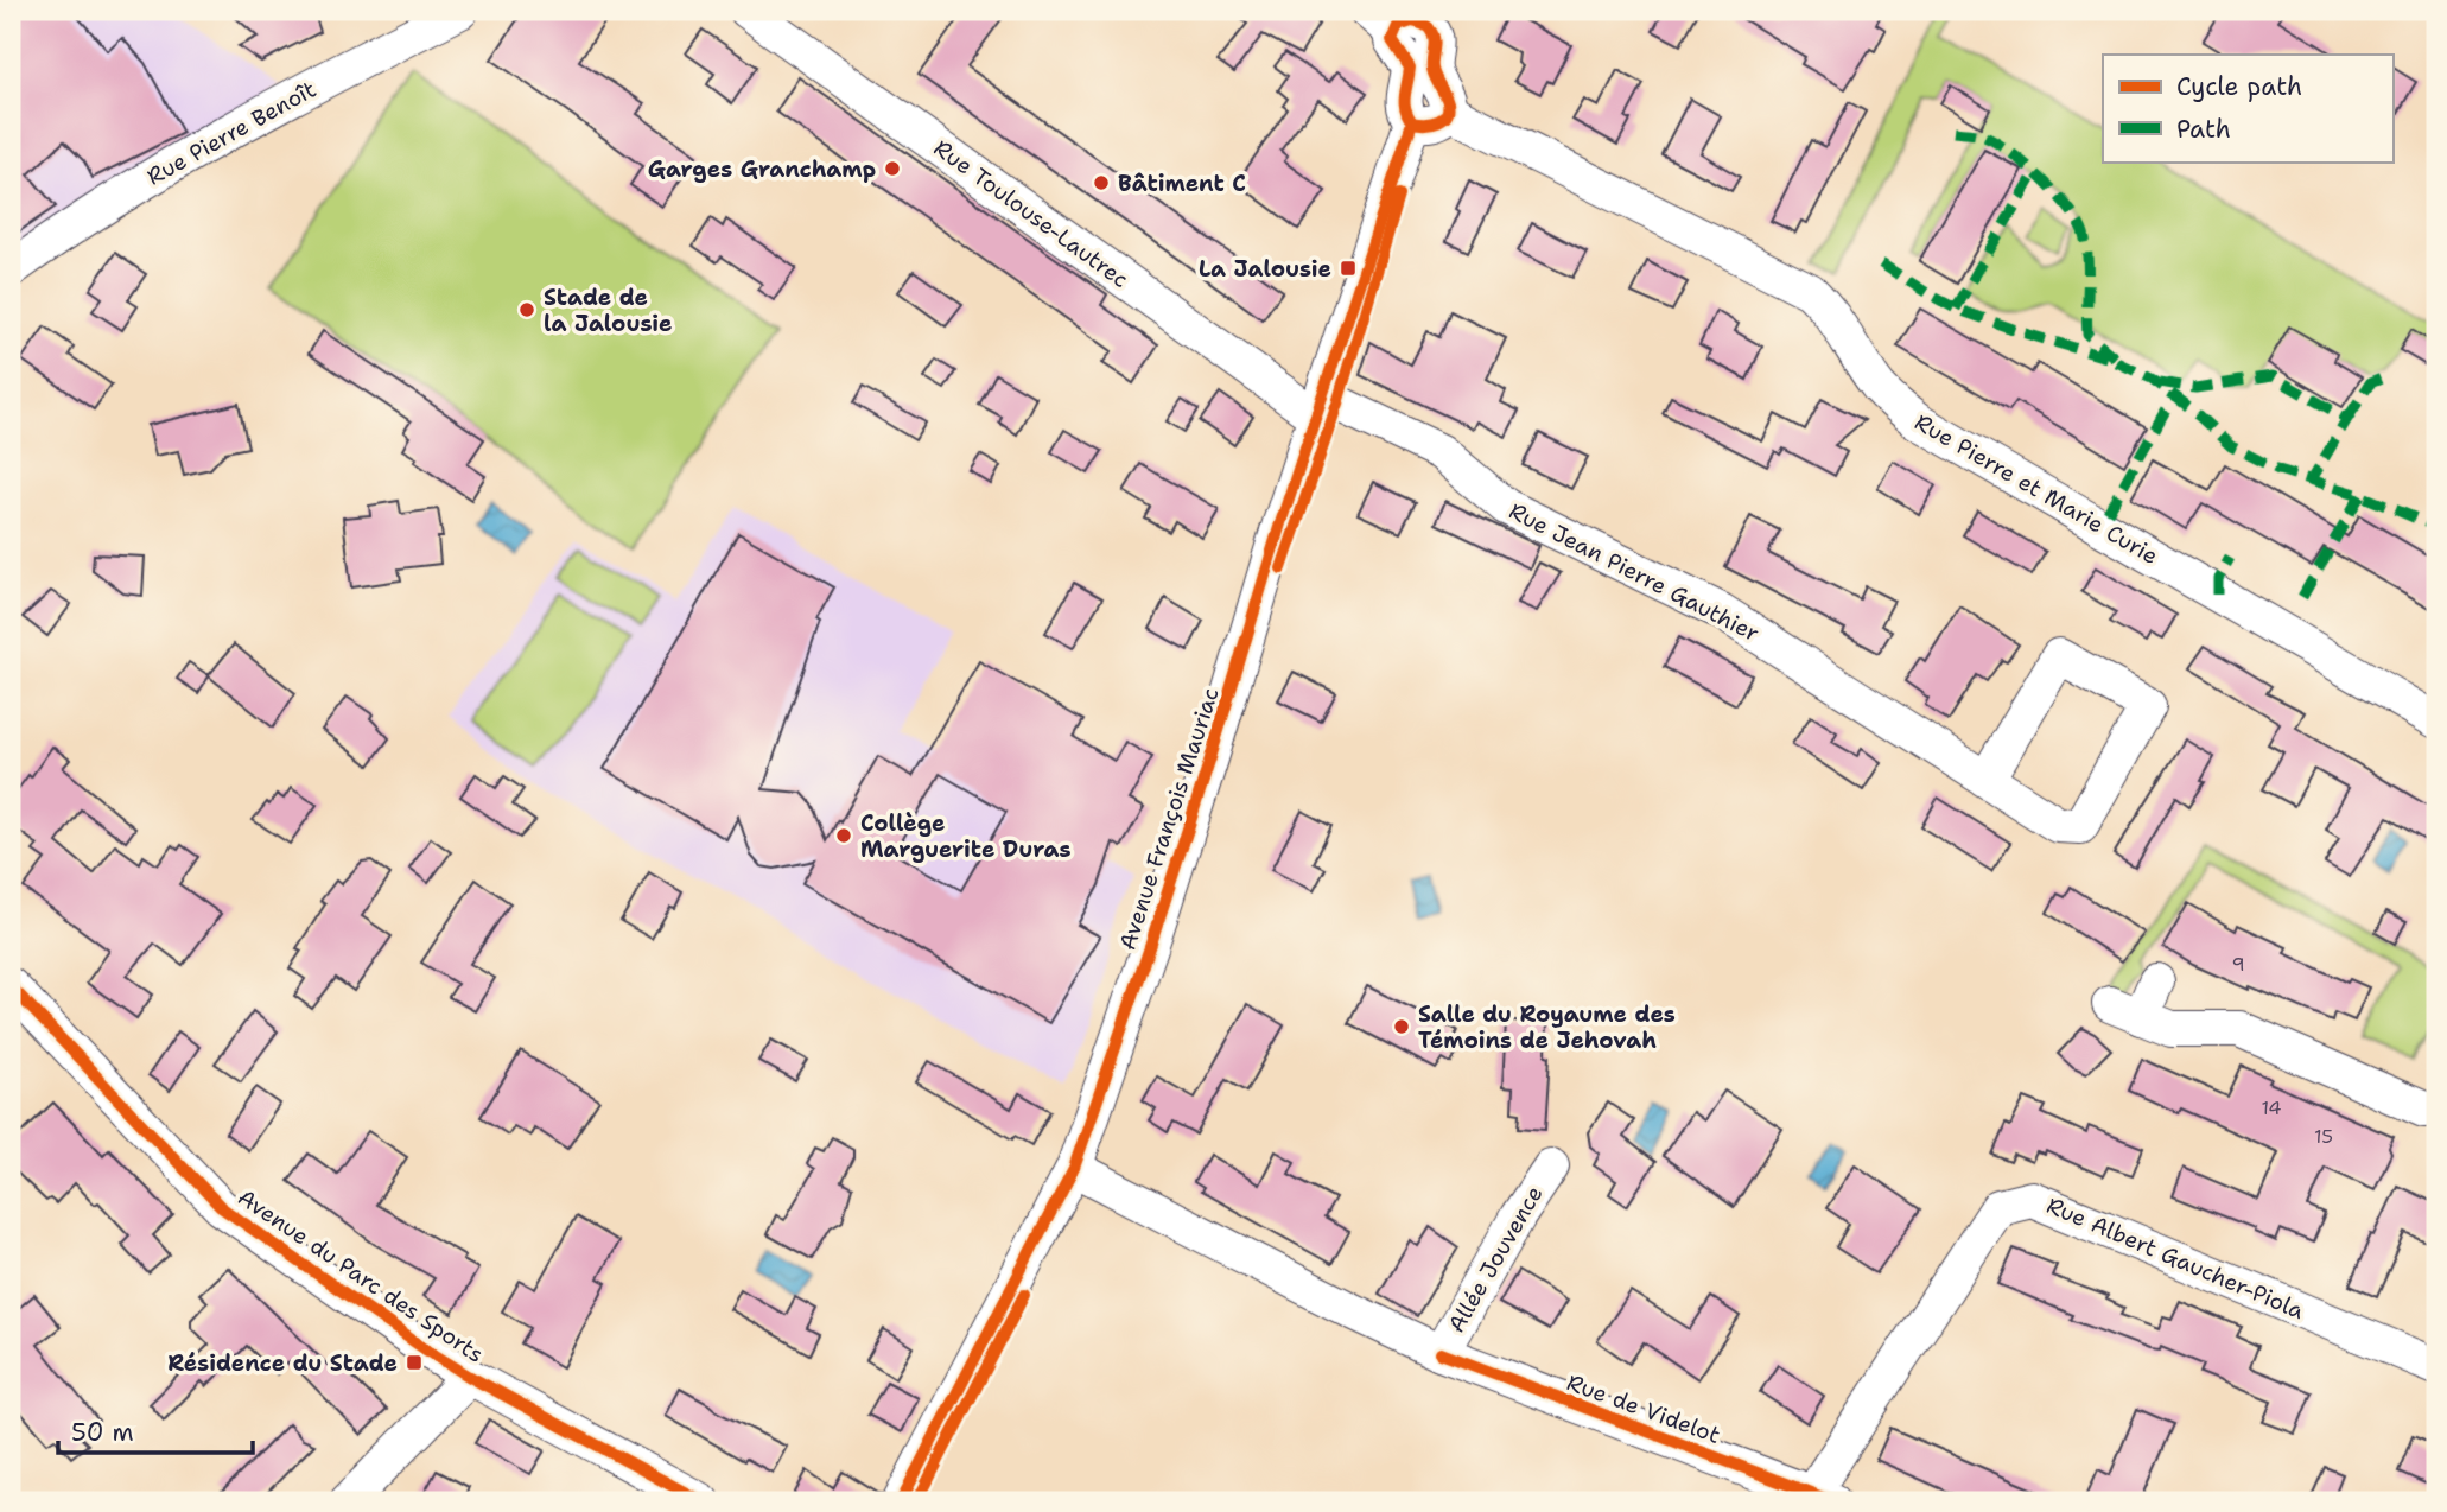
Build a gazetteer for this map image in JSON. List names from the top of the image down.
{
  "streets": {
    "street": [
      "Rue Pierre Benoît",
      "Rue Toulouse-Lautrec",
      "Rue Pierre et Marie Curie",
      "Rue Jean Pierre Gauthier",
      "Avenue François Mauriac",
      "Rue Albert Gaucher-Piola",
      "Allée Jouvence",
      "Avenue du Parc des Sports",
      "Rue de Videlot"
    ]
  },
  "crossings": [
    ["Rue Toulouse-Lautrec", "Rue Jean Pierre Gauthier"],
    ["Rue Toulouse-Lautrec", "Avenue François Mauriac"],
    ["Rue Pierre et Marie Curie", "Avenue François Mauriac"],
    ["Rue Jean Pierre Gauthier", "Avenue François Mauriac"],
    ["Avenue François Mauriac", "Rue de Videlot"],
    ["Rue Albert Gaucher-Piola", "Rue de Videlot"],
    ["Allée Jouvence", "Rue de Videlot"]
  ],
  "places": {
    "other": [
      "Garges Granchamp",
      "Bâtiment C",
      "Stade de la Jalousie",
      "Collège Marguerite Duras",
      "Salle du Royaume des Témoins de Jehovah"
    ],
    "transit": ["La Jalousie", "Résidence du Stade"]
  },
  "house_numbers": ["9", "14", "15"],
  "legend": ["Cycle path", "Path"],
  "scale_bar": "50 m"
}
